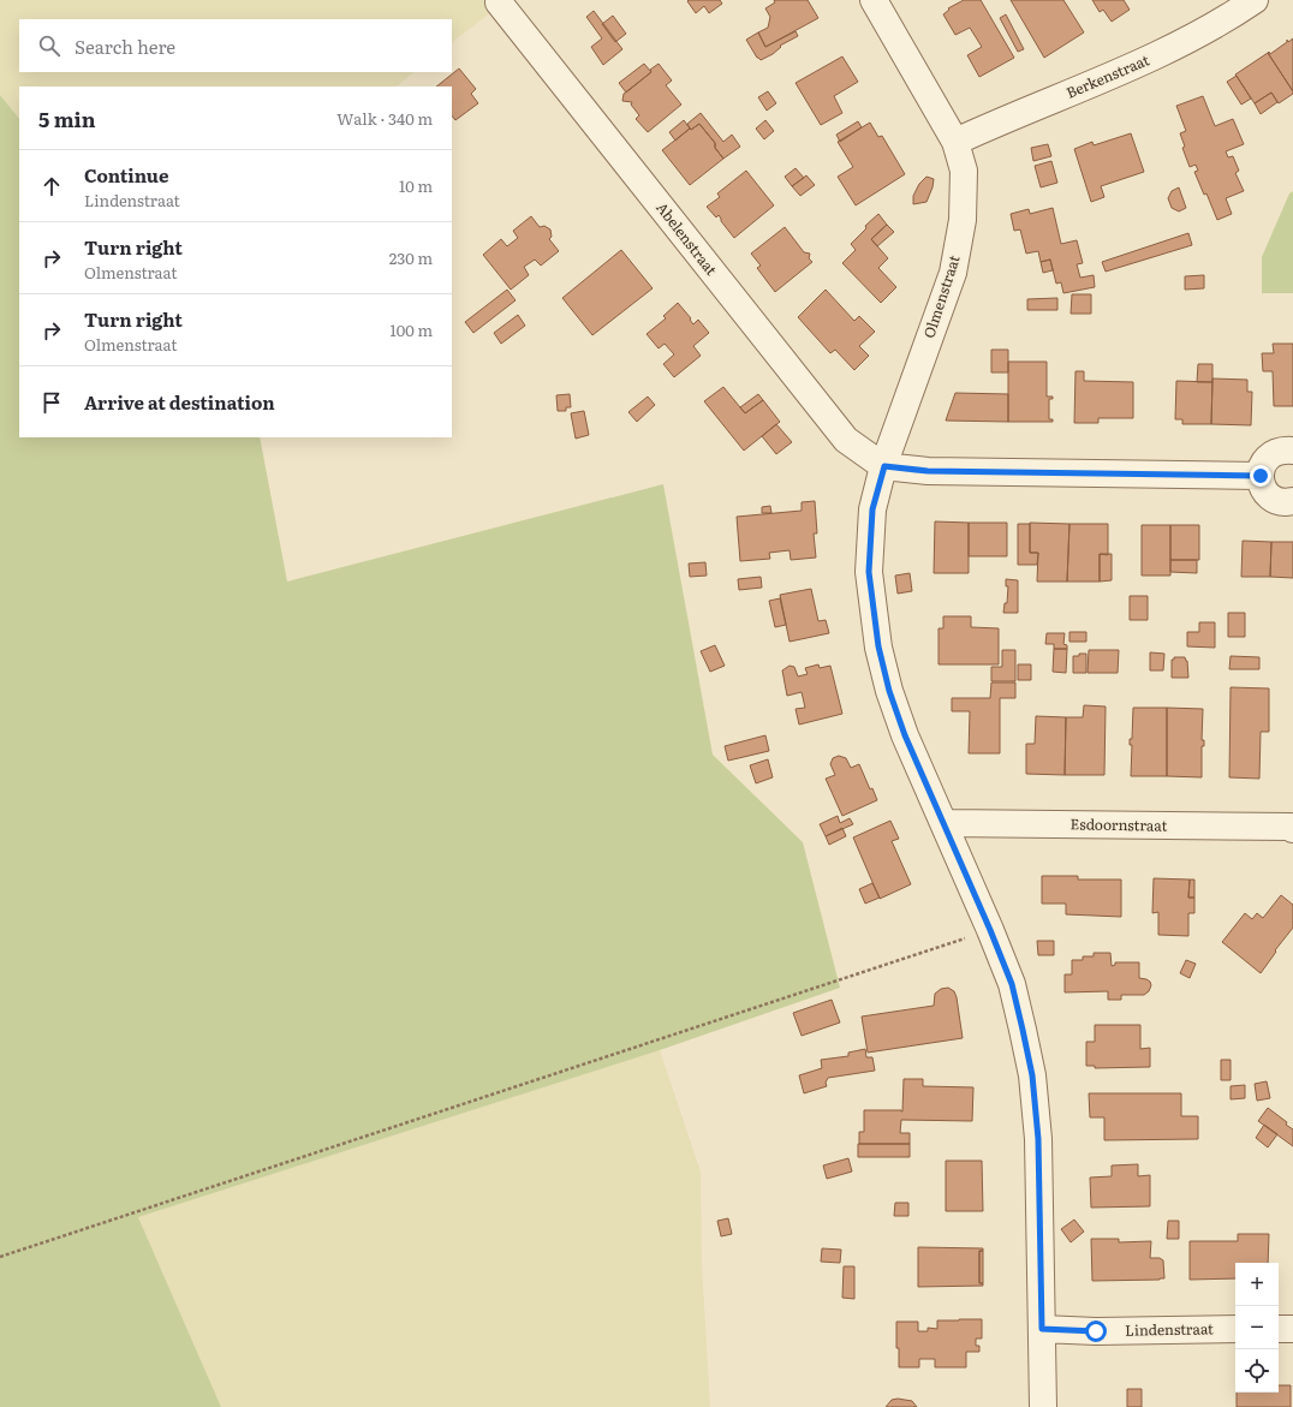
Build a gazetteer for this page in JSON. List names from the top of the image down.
{
  "streets": {
    "street": [
      "Berkenstraat",
      "Abelenstraat",
      "Olmenstraat",
      "Esdoornstraat",
      "Lindenstraat"
    ]
  },
  "crossings": [
    ["Berkenstraat", "Olmenstraat"],
    ["Abelenstraat", "Olmenstraat"],
    ["Olmenstraat", "Esdoornstraat"],
    ["Olmenstraat", "Lindenstraat"]
  ],
  "page": {
    "search": "Search here",
    "heading": ["5 min", "Walk · 340 m"],
    "list": [
      ["Continue", "Lindenstraat", "10 m"],
      ["Turn right", "Olmenstraat", "230 m"],
      ["Turn right", "Olmenstraat", "100 m"],
      "Arrive at destination"
    ],
    "map_buttons": ["+", "−"]
  }
}
